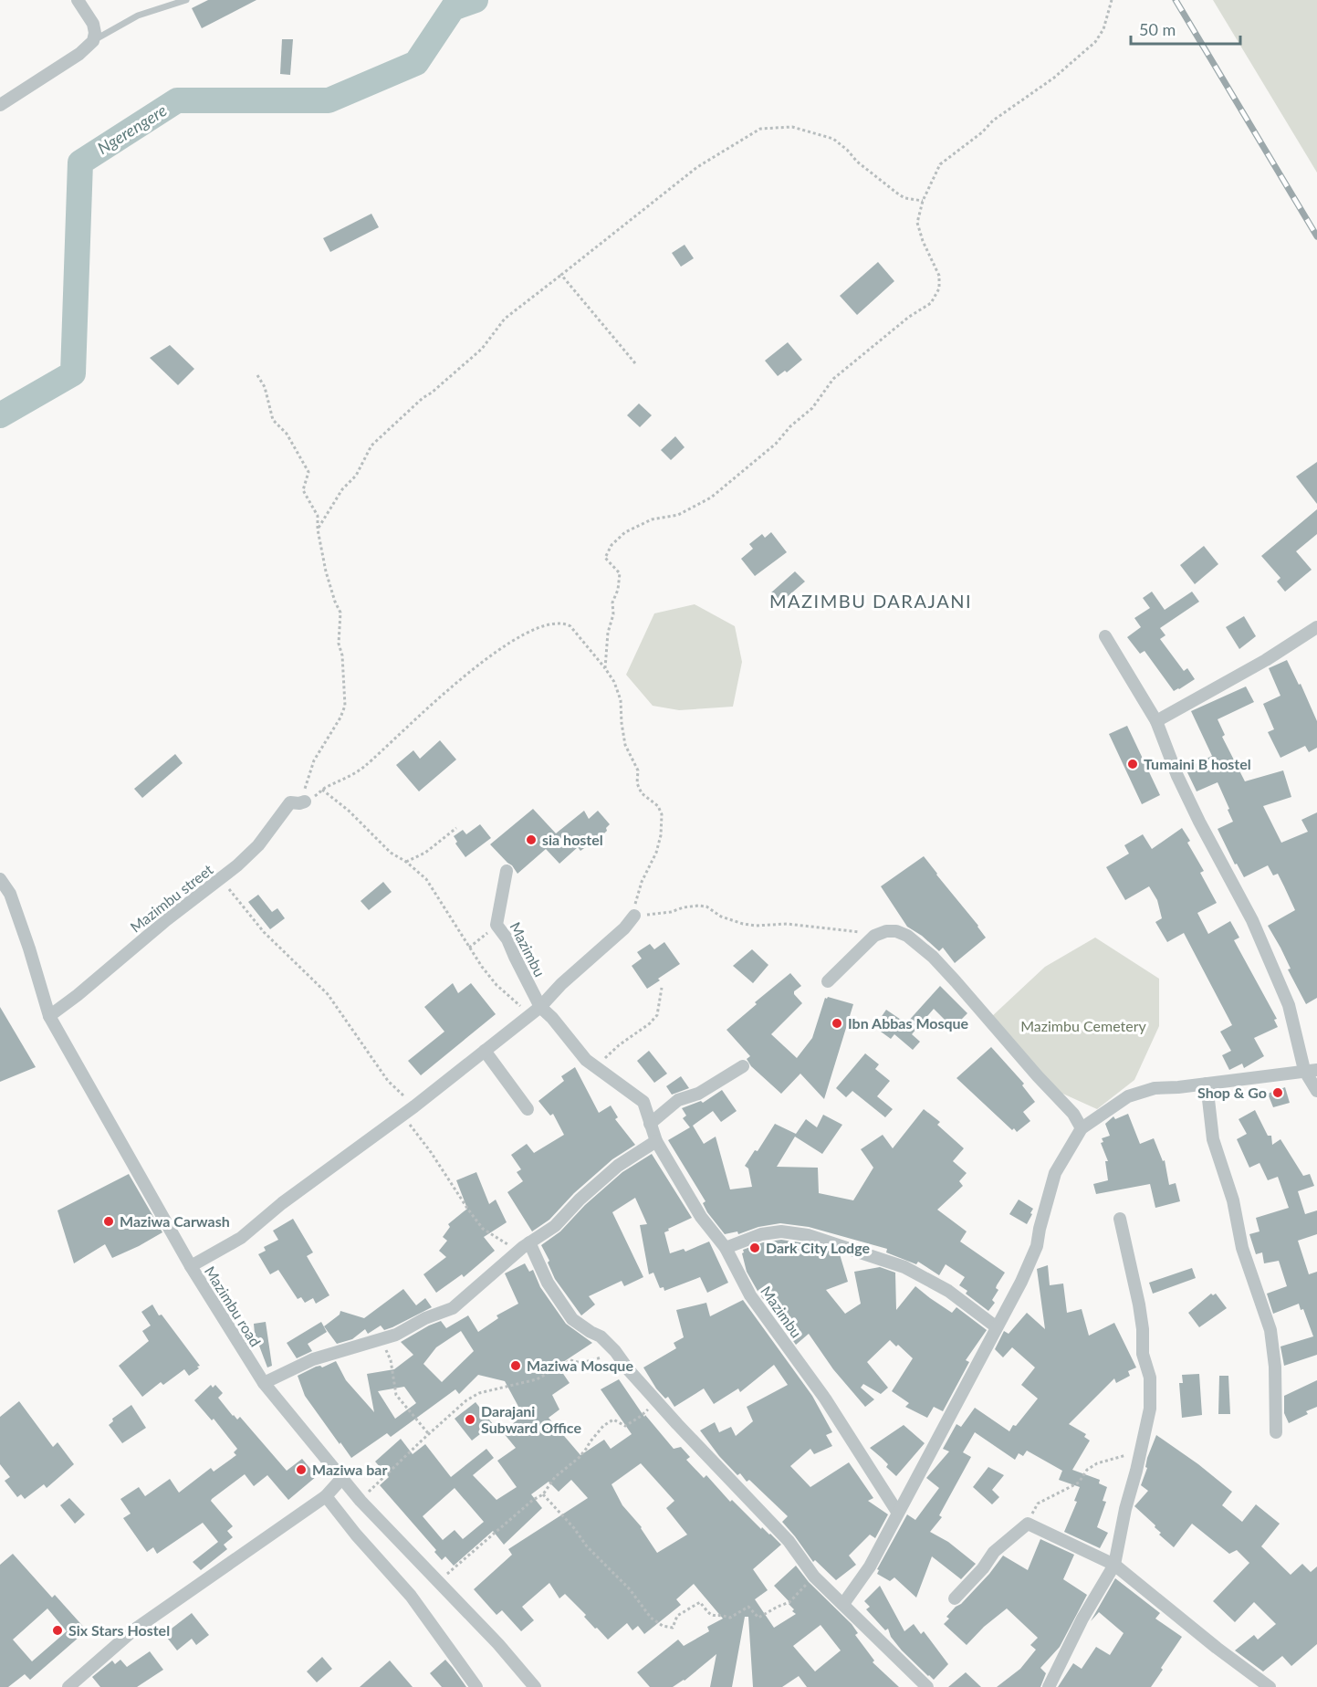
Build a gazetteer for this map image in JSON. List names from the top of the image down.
{
  "streets": {
    "street": ["Mazimbu street", "Mazimbu", "Mazimbu road"]
  },
  "crossings": [
    ["Mazimbu street", "Mazimbu road"]
  ],
  "districts": ["MAZIMBU DARAJANI"],
  "water": ["Ngerengere"],
  "parks": ["Mazimbu Cemetery"],
  "places": [
    "Tumaini B hostel",
    "sia hostel",
    "Ibn Abbas Mosque",
    "Shop & Go",
    "Maziwa Carwash",
    "Dark City Lodge",
    "Maziwa Mosque",
    "Darajani Subward Office",
    "Maziwa bar",
    "Six Stars Hostel"
  ],
  "scale_bar": "50 m"
}
